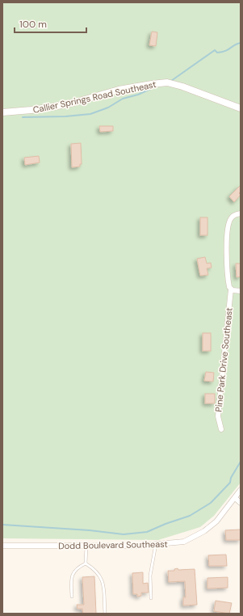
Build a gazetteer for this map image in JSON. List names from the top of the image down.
{
  "streets": {
    "street": ["Callier Springs Road Southeast", "Pine Park Drive Southeast", "Dodd Boulevard Southeast"]
  },
  "scale_bar": "100 m"
}
